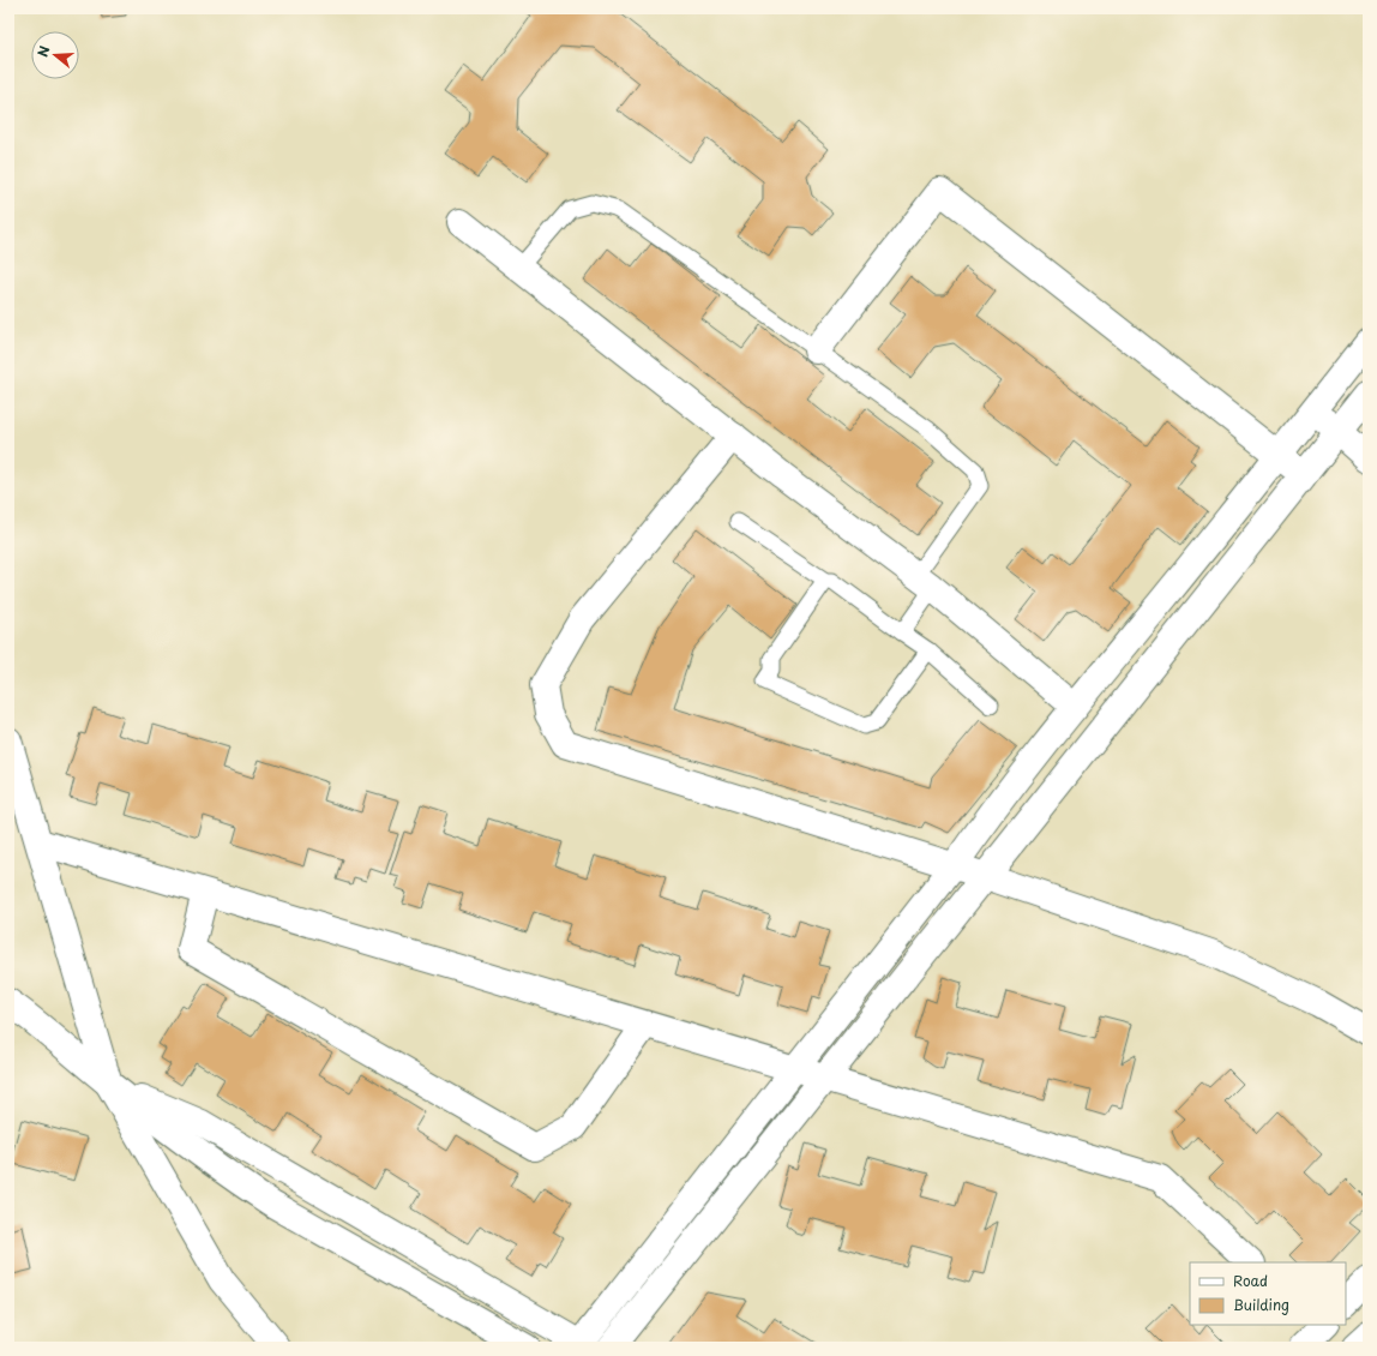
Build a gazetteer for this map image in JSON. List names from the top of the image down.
{
  "legend": ["Road", "Building"],
  "north": "left"
}
